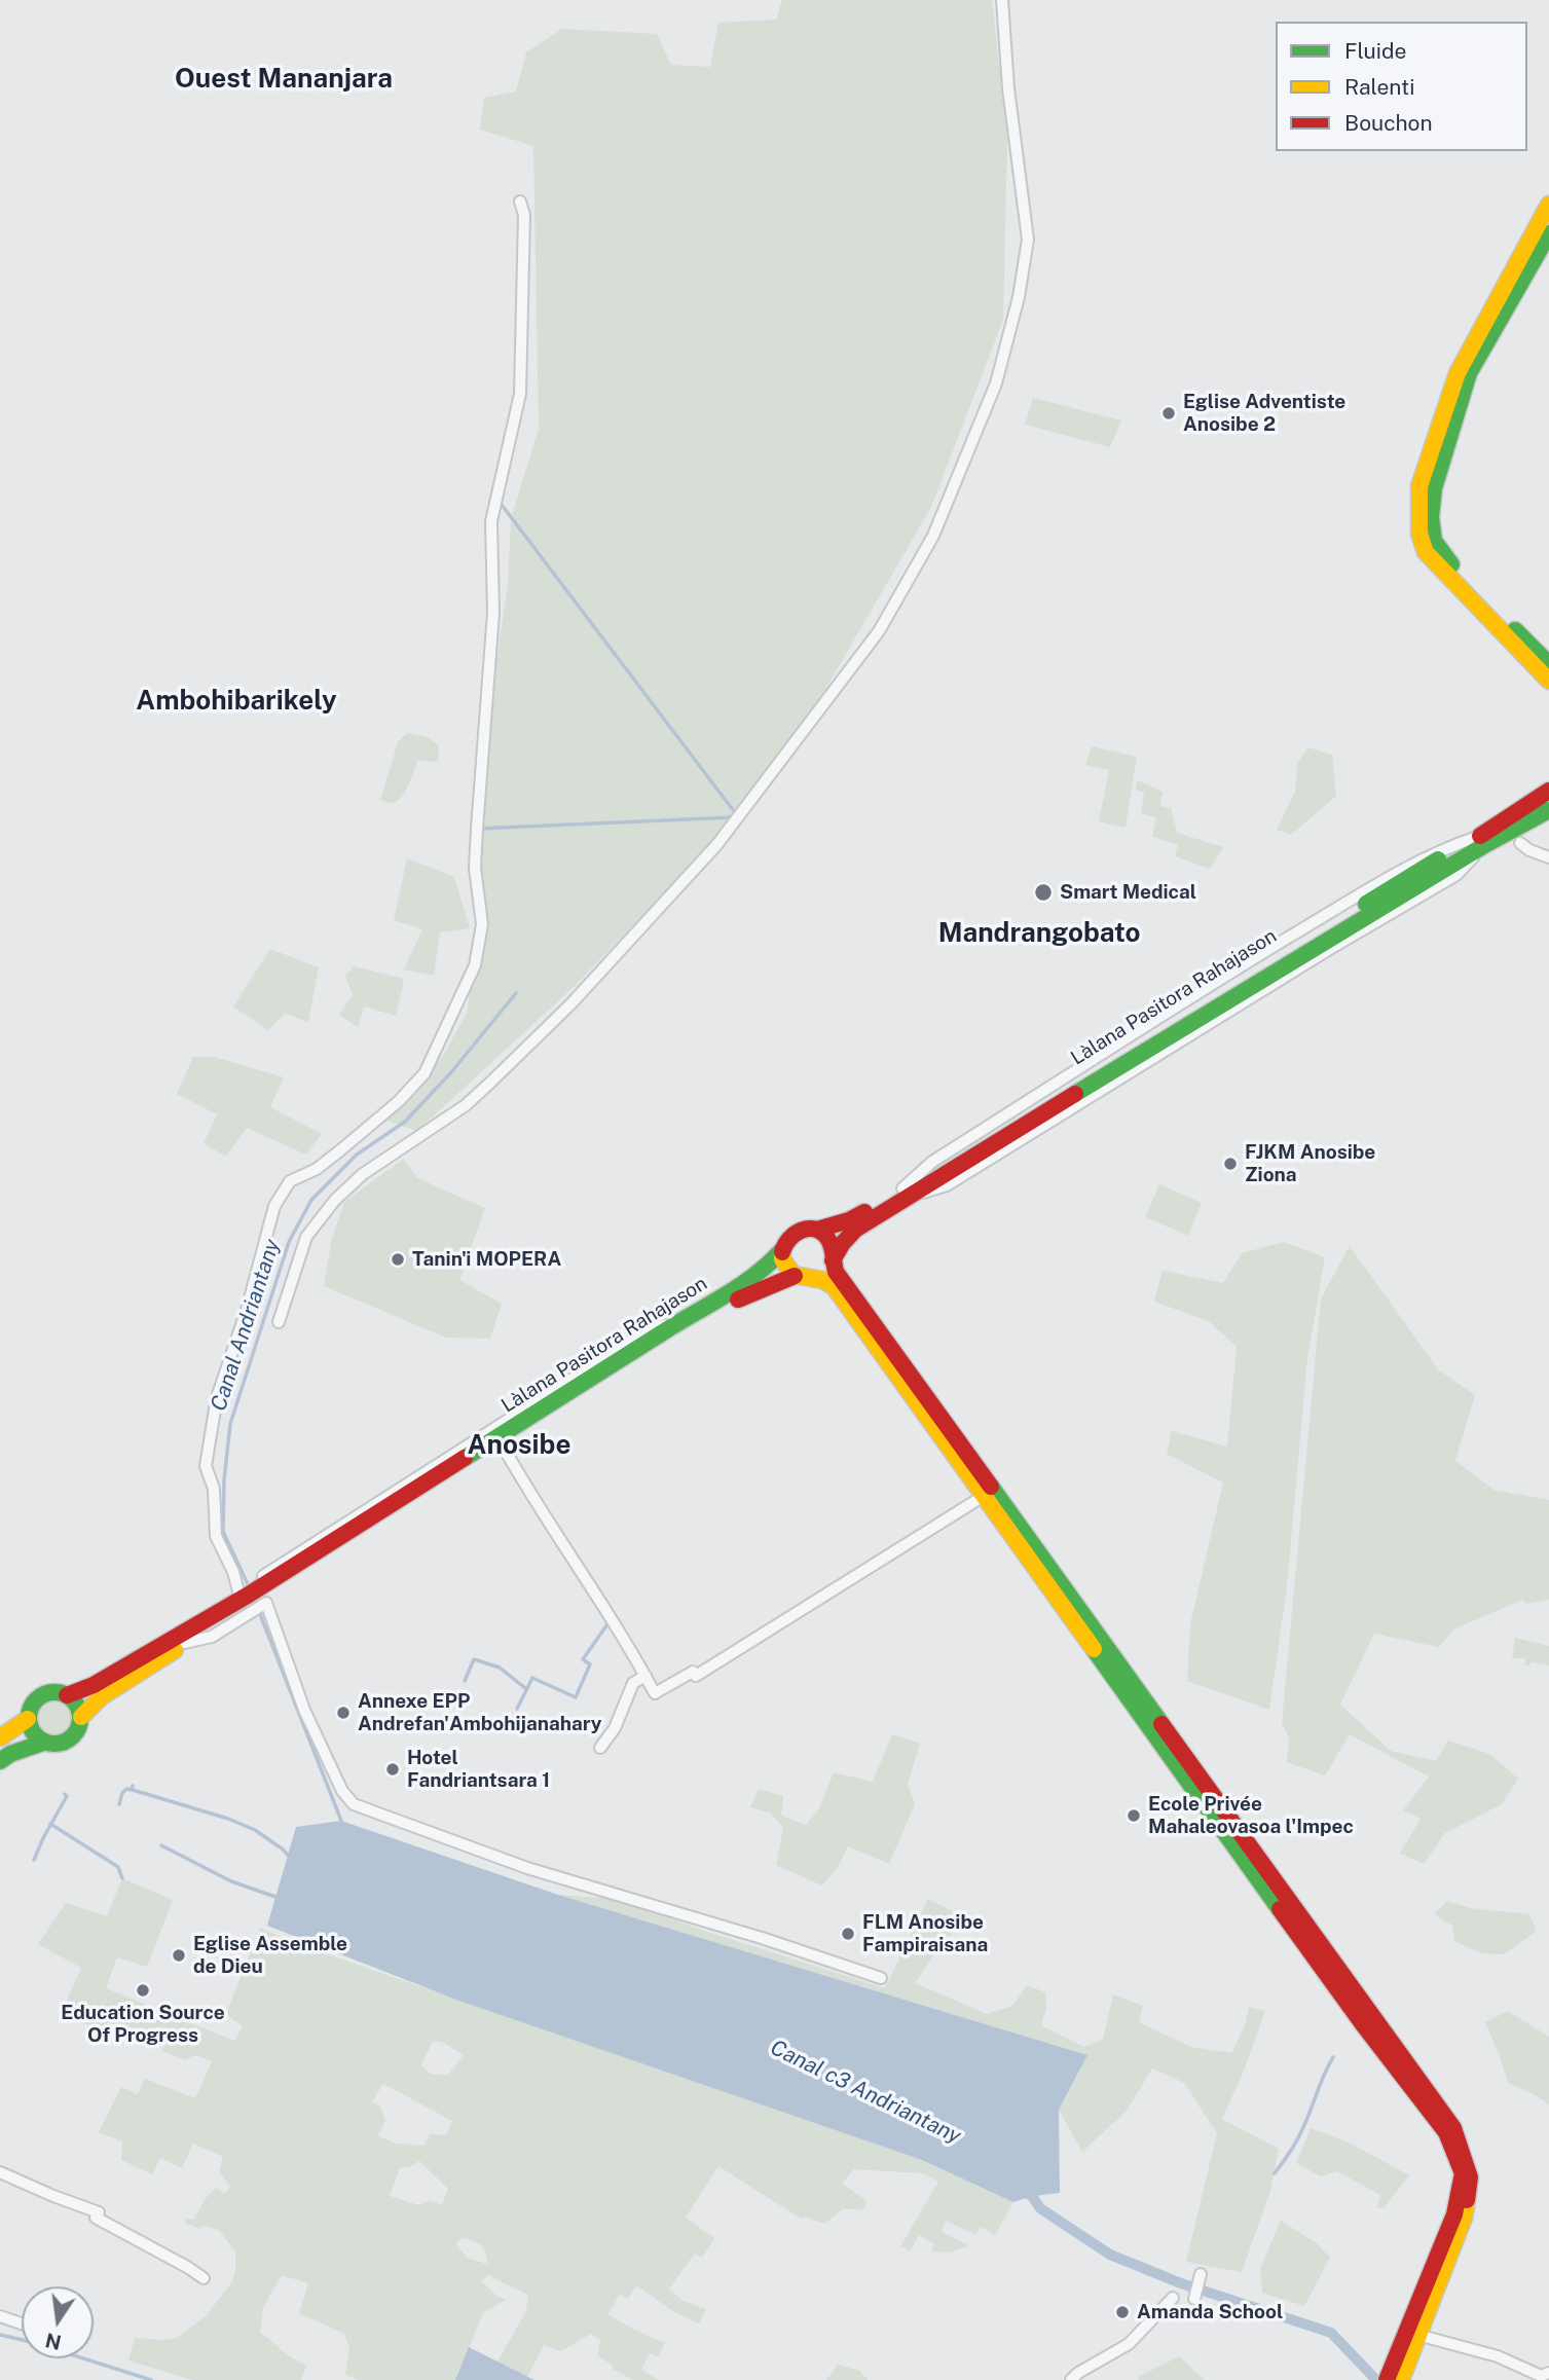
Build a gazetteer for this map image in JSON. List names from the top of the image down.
{
  "streets": {
    "street": ["Làlana Pasitora Rahajason"]
  },
  "districts": [
    "Ouest Mananjara",
    "Ambohibarikely",
    "Mandrangobato",
    "Anosibe"
  ],
  "water": ["Canal Andriantany", "Canal c3 Andriantany"],
  "places": [
    "Eglise Adventiste Anosibe 2",
    "Smart Medical",
    "FJKM Anosibe Ziona",
    "Tanin'i MOPERA",
    "Annexe EPP Andrefan'Ambohijanahary",
    "Hotel Fandriantsara 1",
    "Ecole Privée Mahaleovasoa l'Impec",
    "FLM Anosibe Fampiraisana",
    "Eglise Assemble de Dieu",
    "Education Source Of Progress",
    "Amanda School"
  ],
  "legend": ["Fluide", "Ralenti", "Bouchon"],
  "north": "bottom"
}
